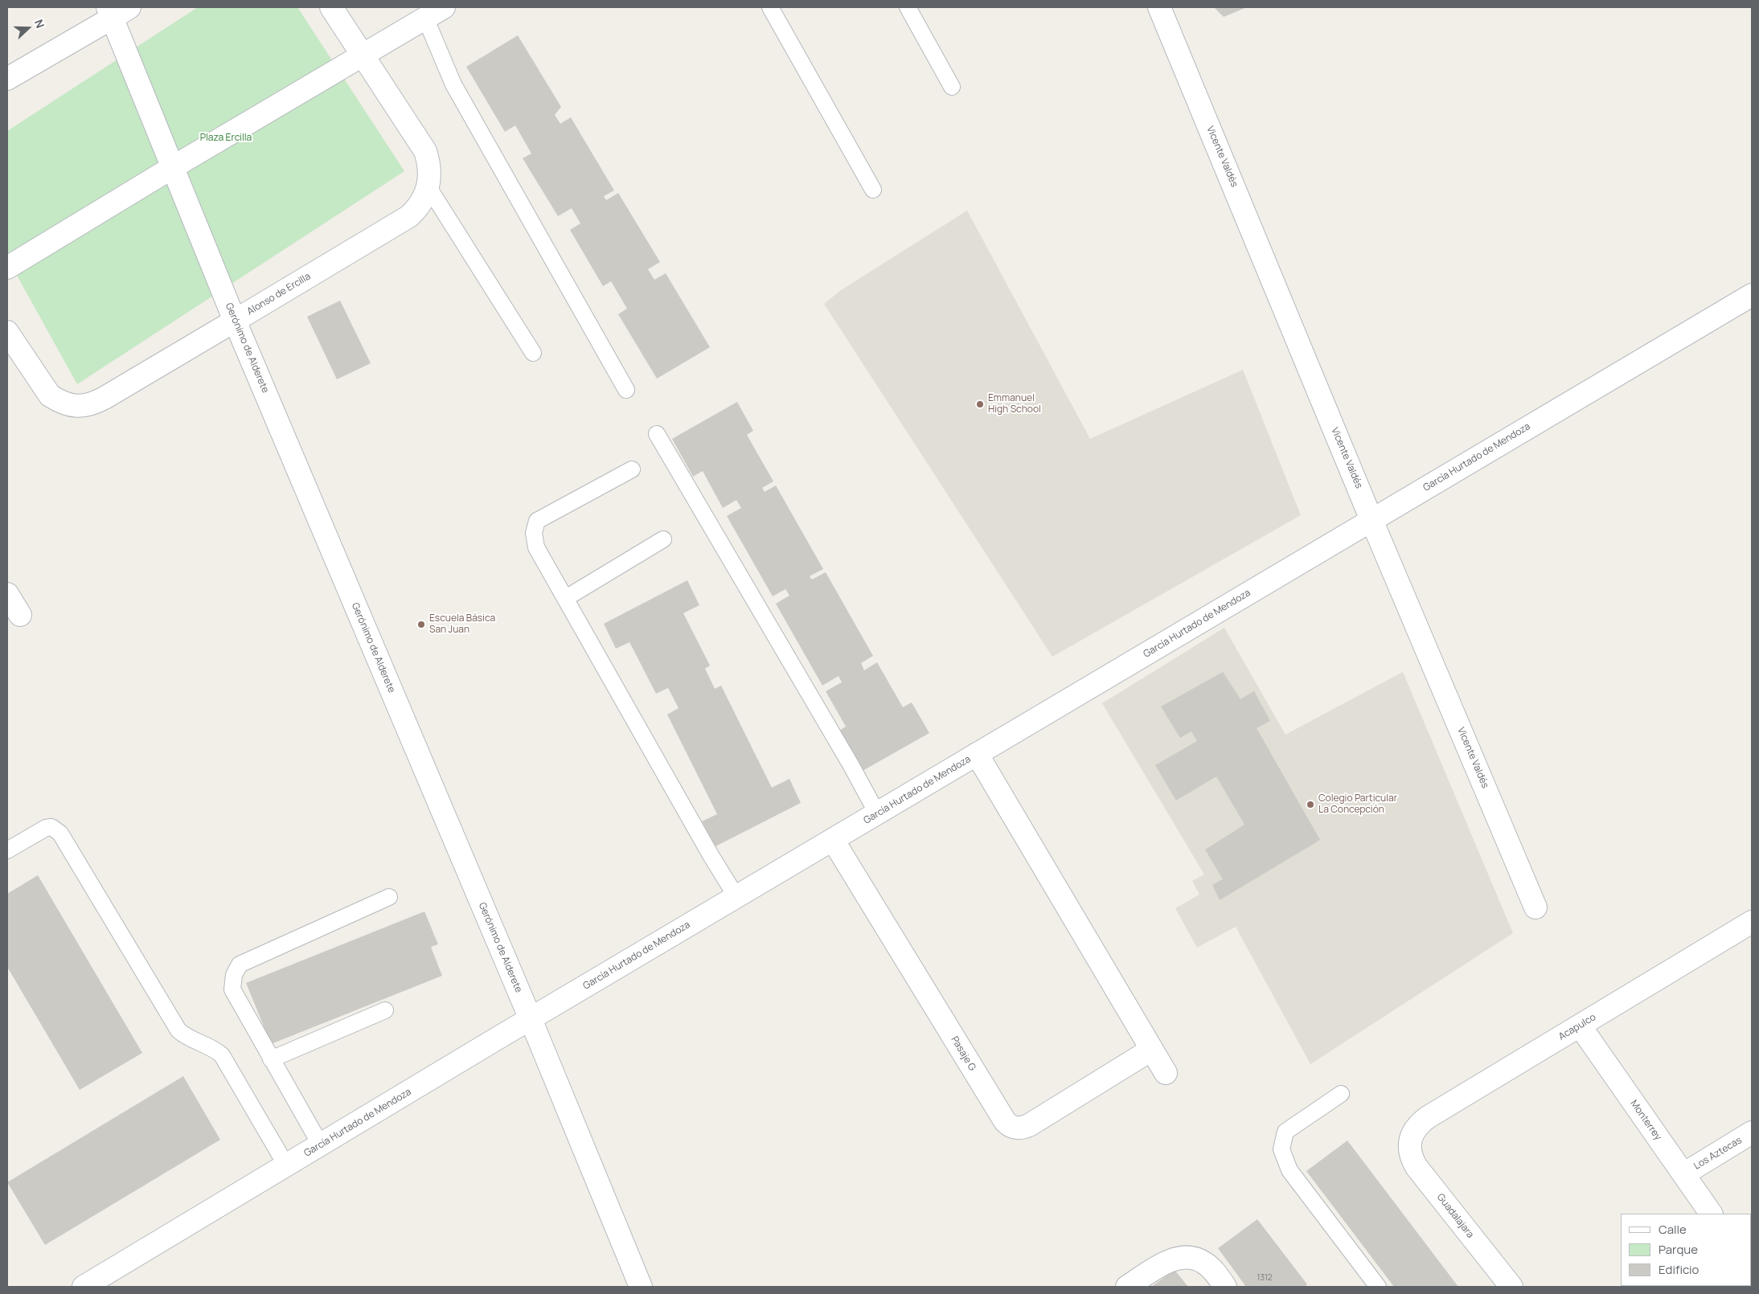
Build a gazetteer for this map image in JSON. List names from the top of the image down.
{
  "streets": {
    "street": [
      "Vicente Valdés",
      "Alonso de Ercilla",
      "Gerónimo de Alderete",
      "García Hurtado de Mendoza",
      "Acapulco",
      "Pasaje G",
      "Monterrey",
      "Los Aztecas",
      "Guadalajara"
    ]
  },
  "crossings": [
    ["Vicente Valdés", "García Hurtado de Mendoza"],
    ["Alonso de Ercilla", "Gerónimo de Alderete"],
    ["Gerónimo de Alderete", "García Hurtado de Mendoza"],
    ["García Hurtado de Mendoza", "Pasaje G"],
    ["Acapulco", "Monterrey"],
    ["Acapulco", "Guadalajara"],
    ["Monterrey", "Los Aztecas"]
  ],
  "parks": ["Plaza Ercilla"],
  "places": ["Emmanuel High School", "Escuela Básica San Juan", "Colegio Particular La Concepción"],
  "house_numbers": ["1312"],
  "legend": ["Calle", "Parque", "Edificio"],
  "north": "right"
}
